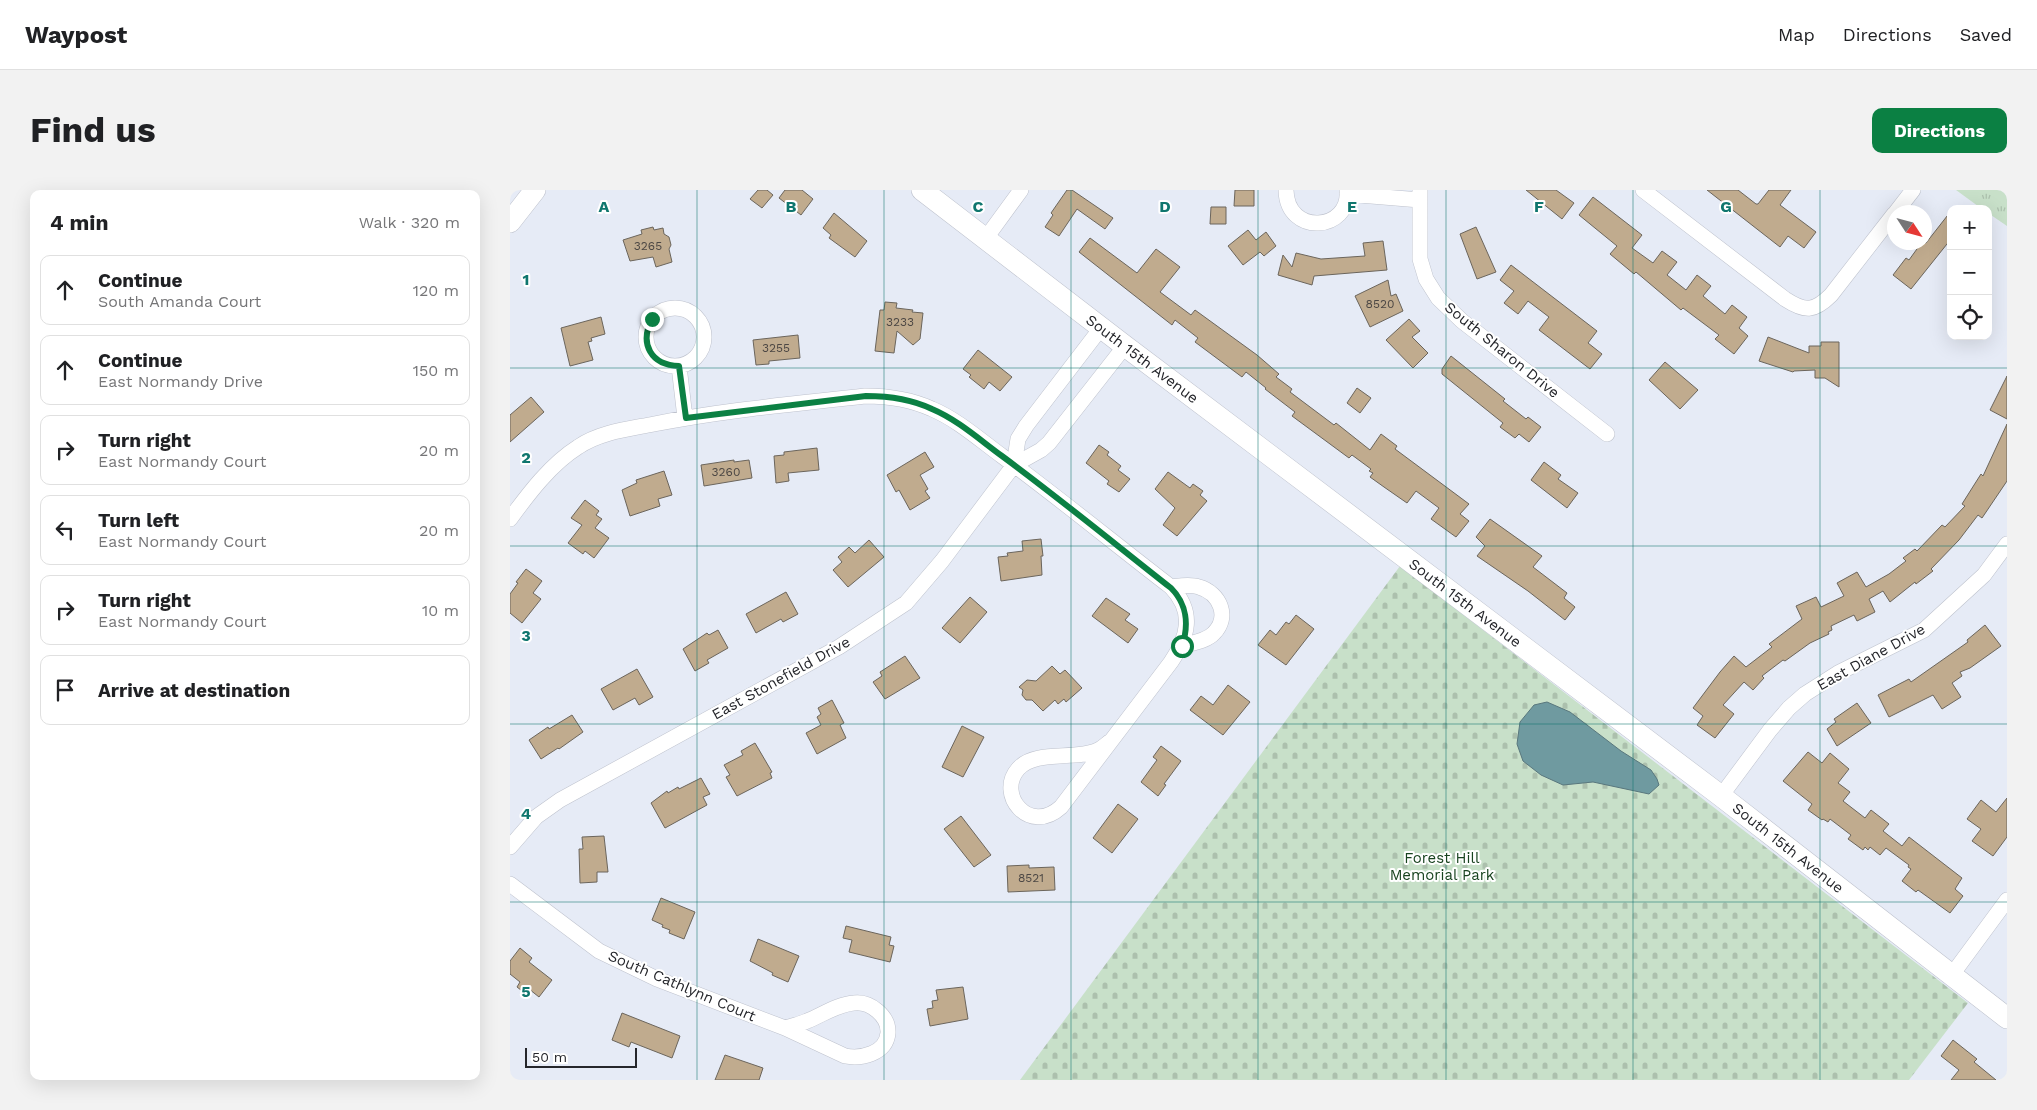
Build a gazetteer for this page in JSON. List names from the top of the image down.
{
  "streets": {
    "street": [
      "South Sharon Drive",
      "South 15th Avenue",
      "East Diane Drive",
      "East Stonefield Drive",
      "South Cathlynn Court"
    ]
  },
  "crossings": [
    ["South 15th Avenue", "East Diane Drive"],
    ["South 15th Avenue", "East Stonefield Drive"]
  ],
  "parks": ["Forest Hill Memorial Park"],
  "house_numbers": [
    "3265",
    "8520",
    "3233",
    "3255",
    "3260",
    "8521"
  ],
  "scale_bar": "50 m",
  "north": "bottom right",
  "page": {
    "header": "Waypost",
    "nav": ["Map", "Directions", "Saved"],
    "buttons": "Directions",
    "title": "Find us",
    "heading": ["4 min", "Walk · 320 m"],
    "map_buttons": ["+", "−"],
    "list": [
      ["Continue", "South Amanda Court", "120 m"],
      ["Continue", "East Normandy Drive", "150 m"],
      ["Turn right", "East Normandy Court", "20 m"],
      ["Turn left", "East Normandy Court", "20 m"],
      ["Turn right", "East Normandy Court", "10 m"],
      "Arrive at destination"
    ],
    "scale": "50 m"
  },
  "grid": {
    "columns": [
      "A",
      "B",
      "C",
      "D",
      "E",
      "F",
      "G"
    ],
    "rows": [
      "1",
      "2",
      "3",
      "4",
      "5"
    ]
  }
}
